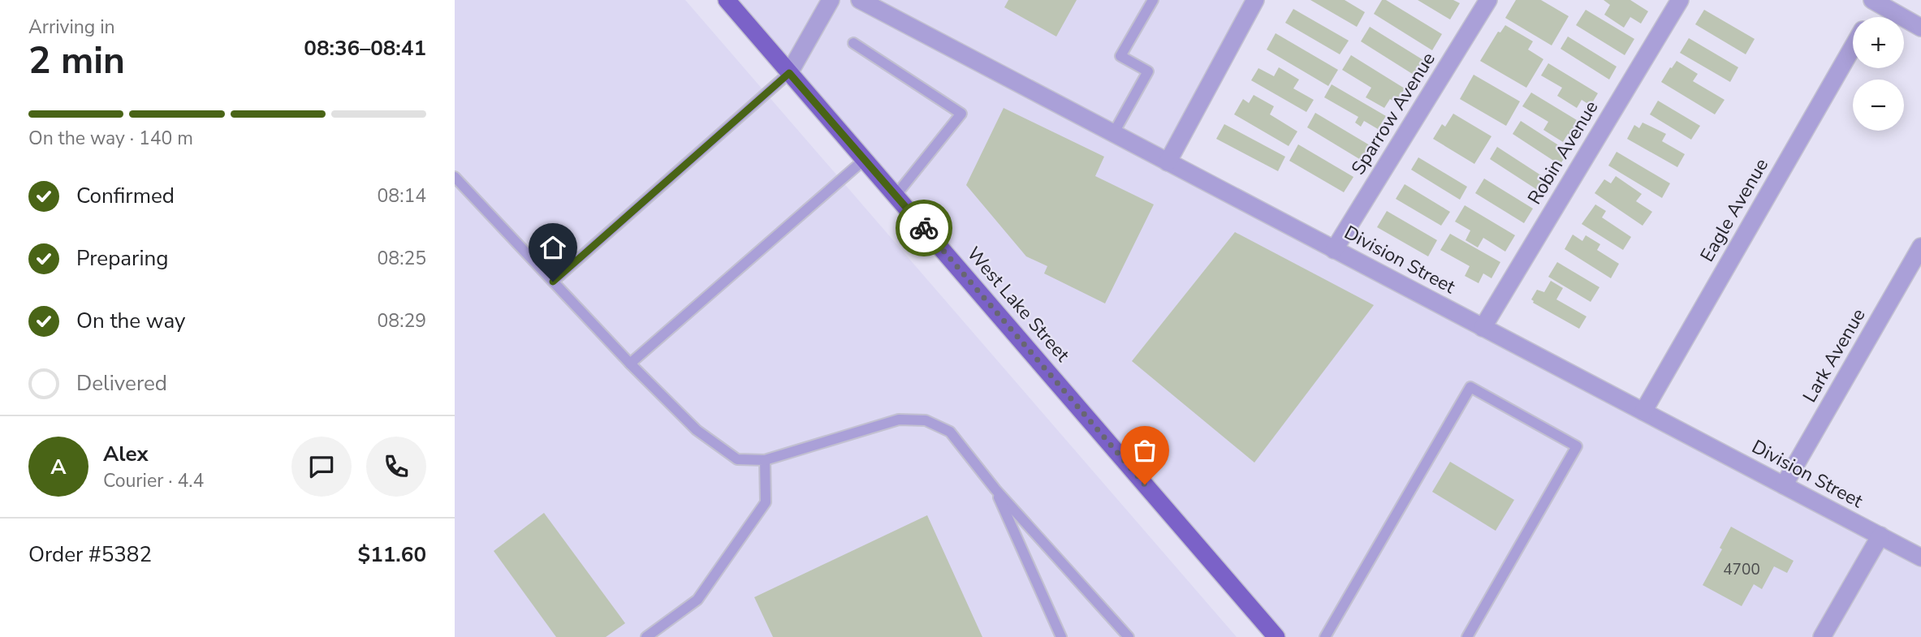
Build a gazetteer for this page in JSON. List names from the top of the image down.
{
  "streets": {
    "main road": ["West Lake Street"],
    "street": [
      "Sparrow Avenue",
      "Robin Avenue",
      "Eagle Avenue",
      "Division Street",
      "Lark Avenue"
    ]
  },
  "crossings": [
    ["Sparrow Avenue", "Division Street"],
    ["Robin Avenue", "Division Street"],
    ["Eagle Avenue", "Division Street"],
    ["Division Street", "Lark Avenue"]
  ],
  "house_numbers": ["4700"],
  "page": {
    "heading": ["2 min", "Arriving in", "08:36–08:41"],
    "panel": [
      "Alex",
      "Courier · 4.4",
      "Order #5382",
      "$11.60"
    ],
    "map_buttons": ["+", "−"],
    "bar": "On the way · 140 m",
    "list": [
      ["Confirmed", "08:14"],
      ["Preparing", "08:25"],
      ["On the way", "08:29"],
      "Delivered"
    ],
    "round": "A"
  }
}
